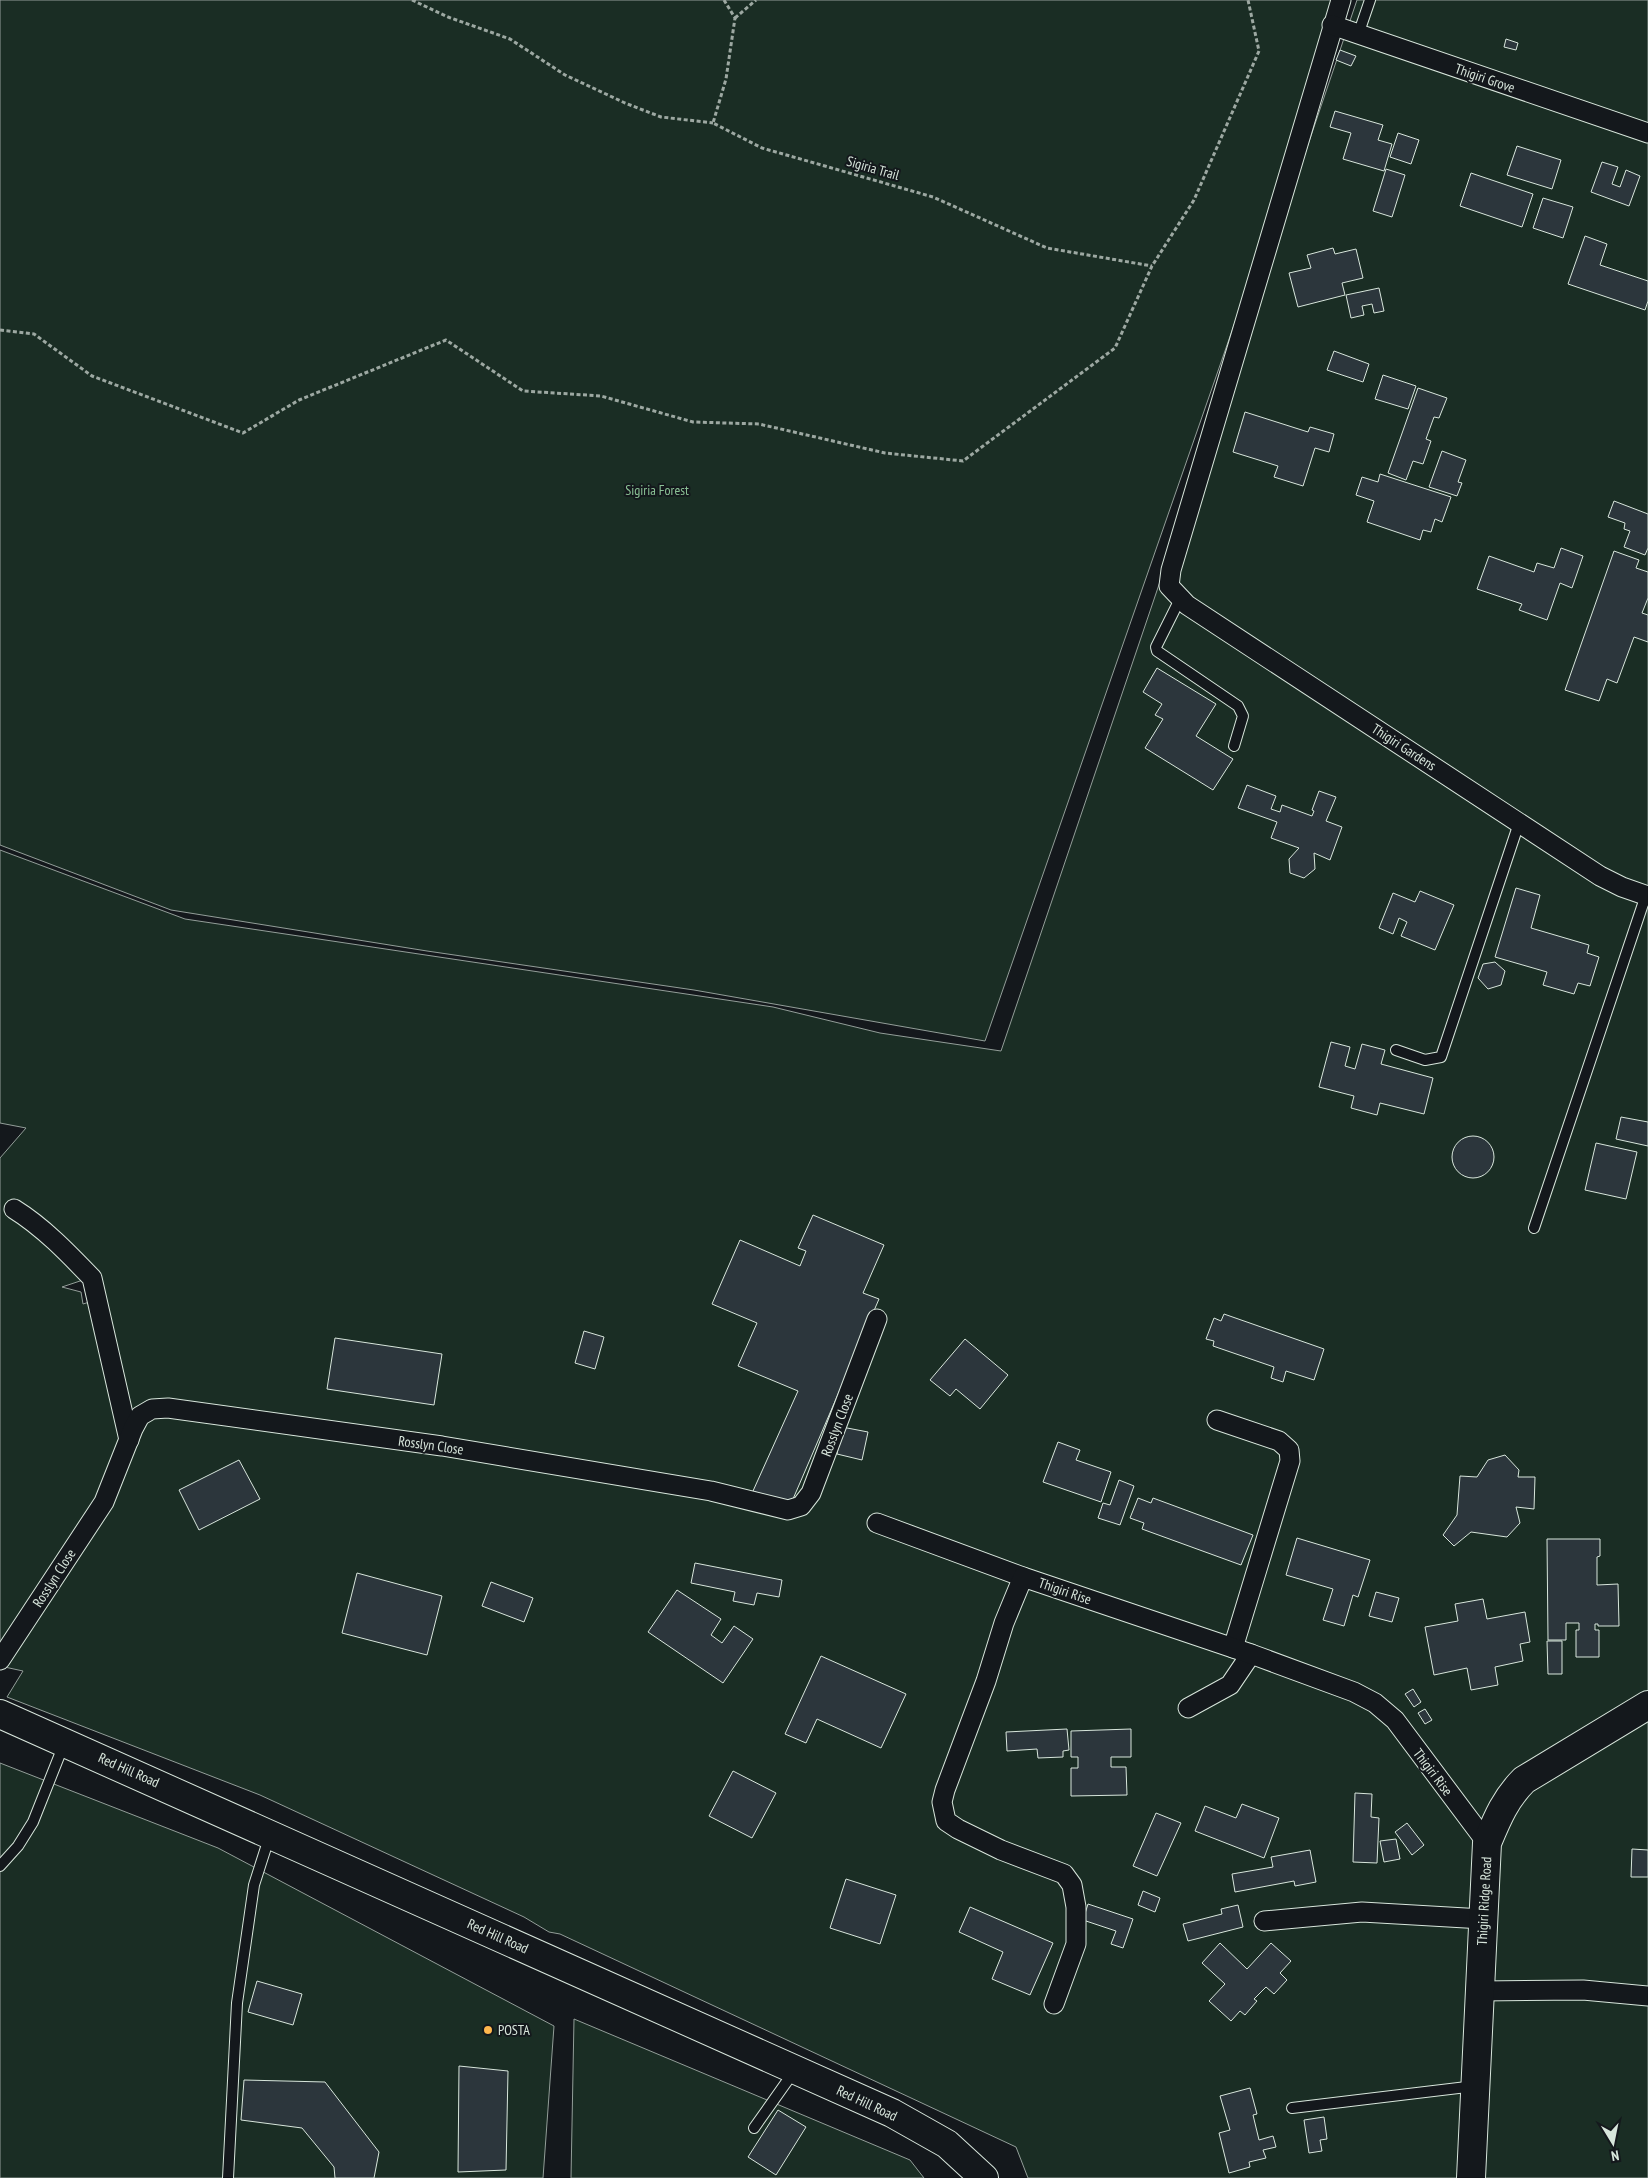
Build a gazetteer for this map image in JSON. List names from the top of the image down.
{
  "streets": {
    "main road": ["Red Hill Road", "Thigiri Ridge Road"],
    "street": [
      "Thigiri Grove",
      "Thigiri Gardens",
      "Rosslyn Close",
      "Thigiri Rise"
    ],
    "path": ["Sigiria Trail"]
  },
  "crossings": [
    ["Thigiri Rise", "Thigiri Ridge Road"]
  ],
  "parks": ["Sigiria Forest"],
  "places": ["POSTA"],
  "north": "bottom"
}
